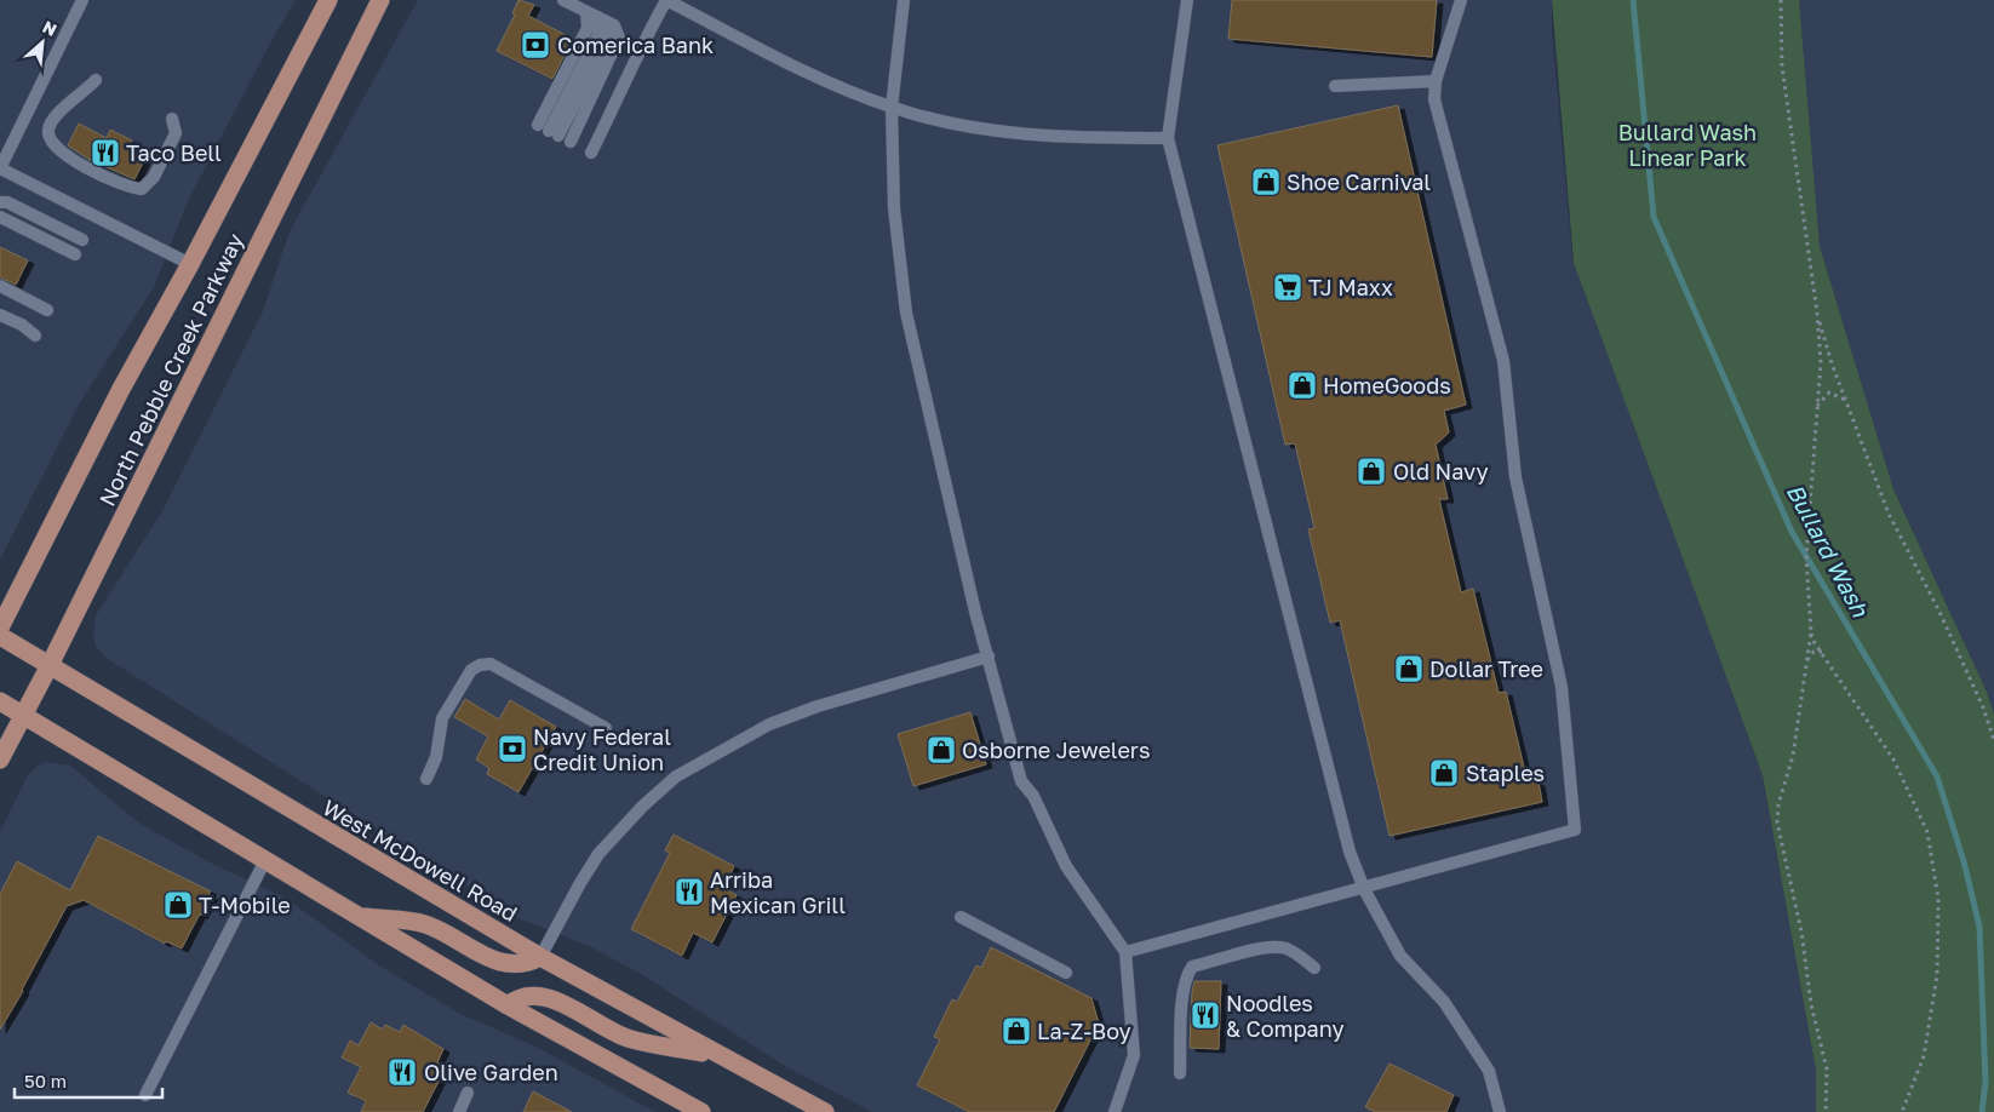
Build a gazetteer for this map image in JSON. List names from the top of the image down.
{
  "streets": {
    "main road": ["North Pebble Creek Parkway", "West McDowell Road"]
  },
  "crossings": [
    ["North Pebble Creek Parkway", "West McDowell Road"]
  ],
  "water": ["Bullard Wash"],
  "parks": ["Bullard Wash Linear Park"],
  "places": {
    "bank": ["Comerica Bank", "Navy Federal Credit Union"],
    "restaurant": [
      "Taco Bell",
      "Arriba Mexican Grill",
      "Noodles & Company",
      "Olive Garden"
    ],
    "shop": [
      "Shoe Carnival",
      "HomeGoods",
      "Old Navy",
      "Dollar Tree",
      "Osborne Jewelers",
      "Staples",
      "T-Mobile",
      "La-Z-Boy"
    ],
    "supermarket": ["TJ Maxx"]
  },
  "scale_bar": "50 m",
  "north": "top right"
}
